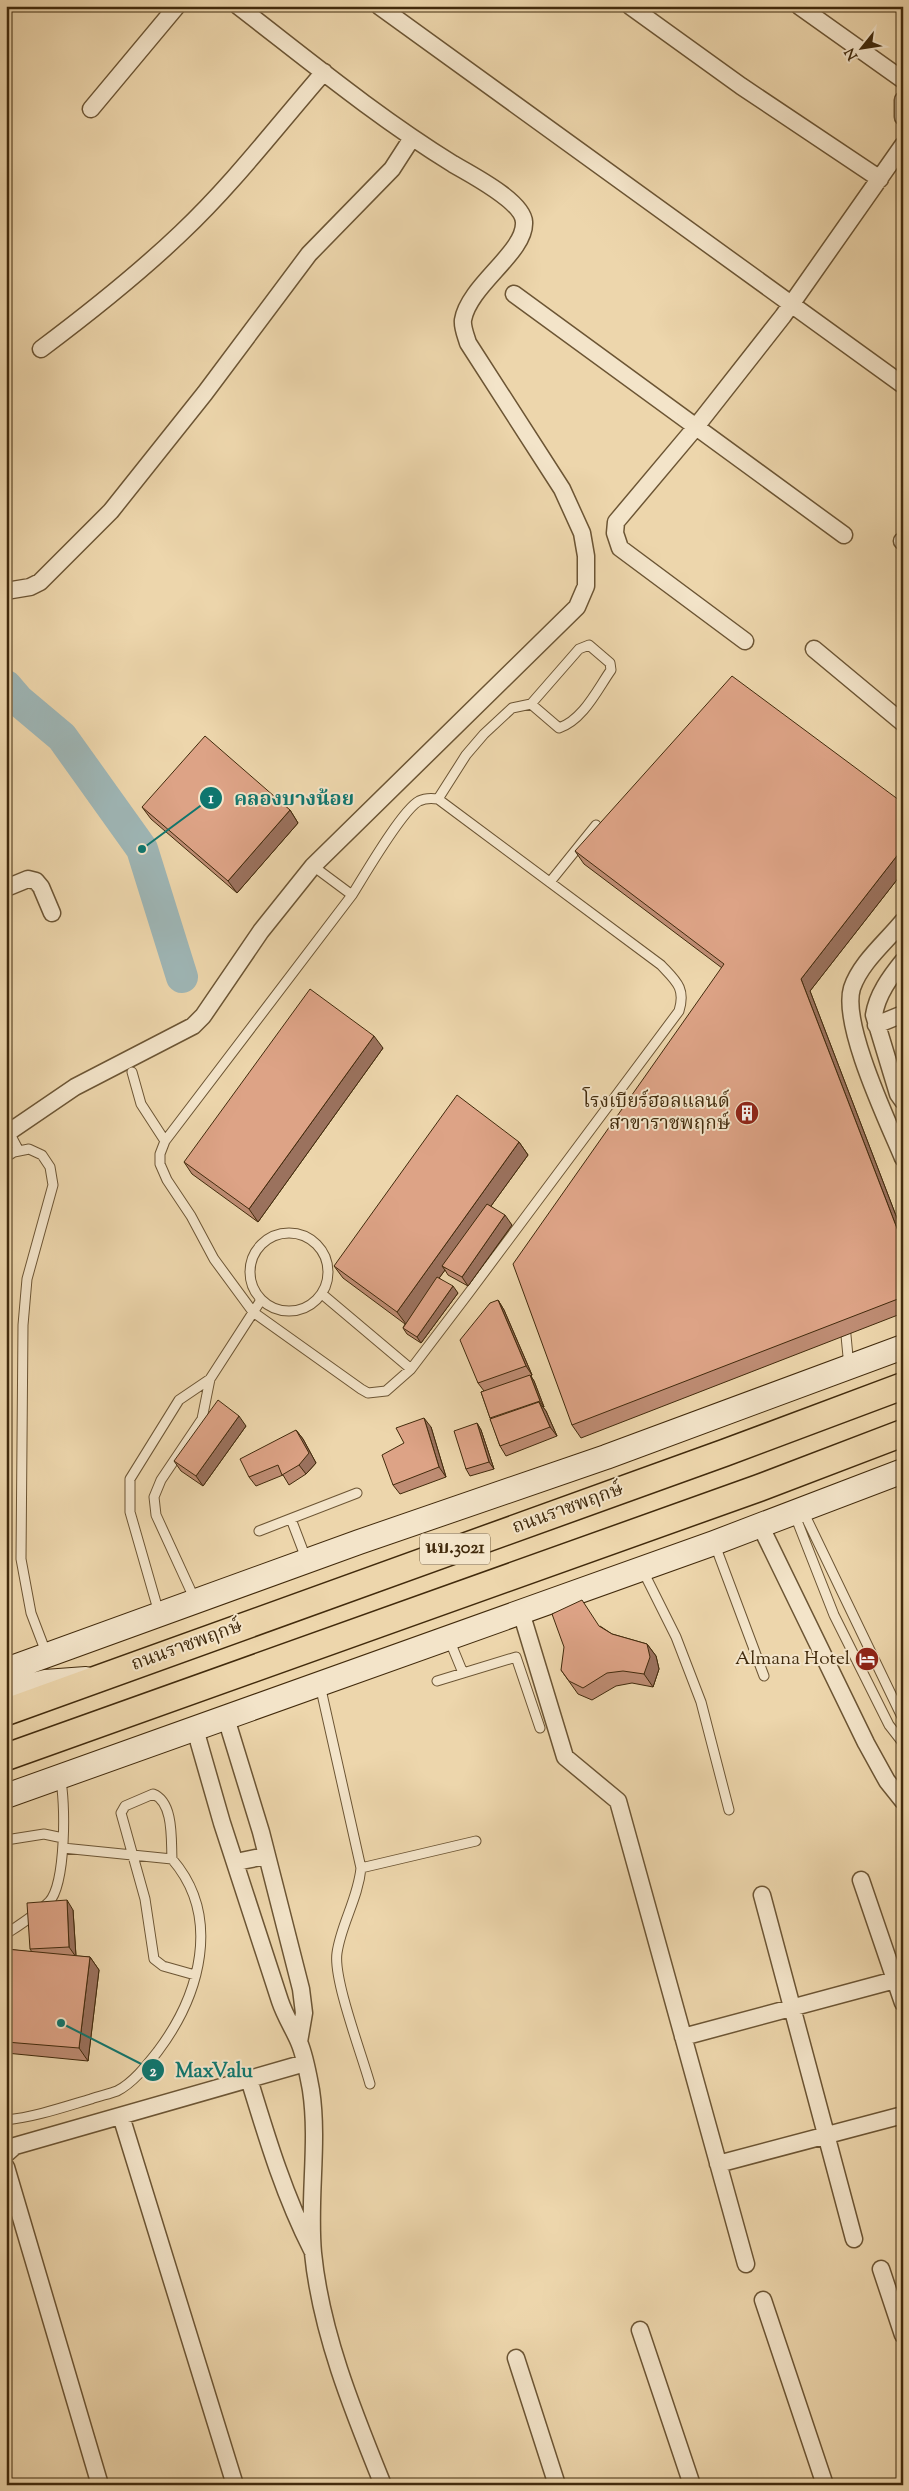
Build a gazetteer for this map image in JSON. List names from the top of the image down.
{
  "streets": {
    "main road": ["ถนนราชพฤกษ์", "นบ.3021"]
  },
  "places": {
    "other": ["คลองบางน้อย", "MaxValu"],
    "building": ["โรงเบียร์ฮอลแลนด์ สาขาราชพฤกษ์"],
    "hotel": ["Almana Hotel"]
  },
  "north": "bottom left"
}
